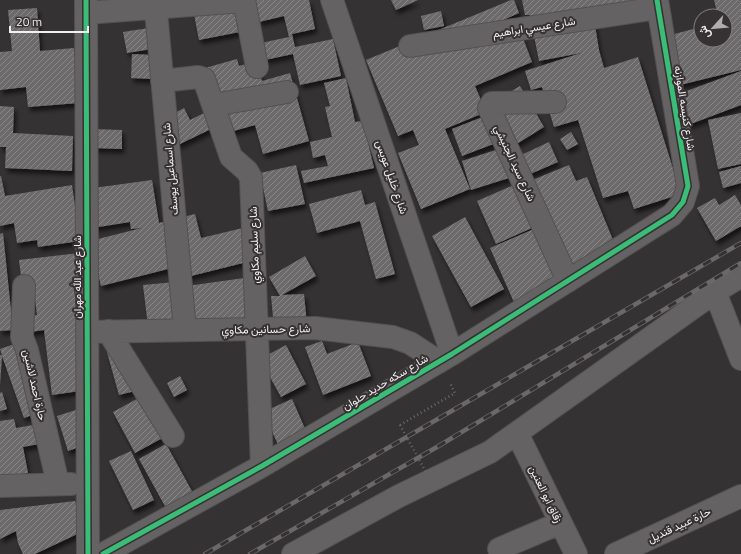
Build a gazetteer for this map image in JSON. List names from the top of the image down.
{
  "streets": {
    "street": [
      "شارع عيسي ابراهيم",
      "شارع كنيسه الموازنه",
      "شارع سيد الجنيشي",
      "شارع اسماعيل يوسف",
      "شارع خليل عويس",
      "شارع سليم مكاوي",
      "شارع عبد الله مهران",
      "شارع حسانين مكاوي",
      "شارع سكه حديد حلوان",
      "حارة احمد لاشين",
      "زقاق ابو العنين",
      "حارة عبيد قنديل"
    ]
  },
  "crossings": [
    ["شارع عيسي ابراهيم", "شارع كنيسه الموازنه"],
    ["شارع كنيسه الموازنه", "شارع سكه حديد حلوان"],
    ["شارع سيد الجنيشي", "شارع سكه حديد حلوان"],
    ["شارع اسماعيل يوسف", "شارع سليم مكاوي"],
    ["شارع اسماعيل يوسف", "شارع حسانين مكاوي"],
    ["شارع خليل عويس", "شارع حسانين مكاوي"],
    ["شارع خليل عويس", "شارع سكه حديد حلوان"],
    ["شارع سليم مكاوي", "شارع حسانين مكاوي"],
    ["شارع سليم مكاوي", "شارع سكه حديد حلوان"],
    ["شارع عبد الله مهران", "شارع حسانين مكاوي"],
    ["شارع حسانين مكاوي", "شارع سكه حديد حلوان"]
  ],
  "scale_bar": "20 m",
  "north": "bottom left"
}
